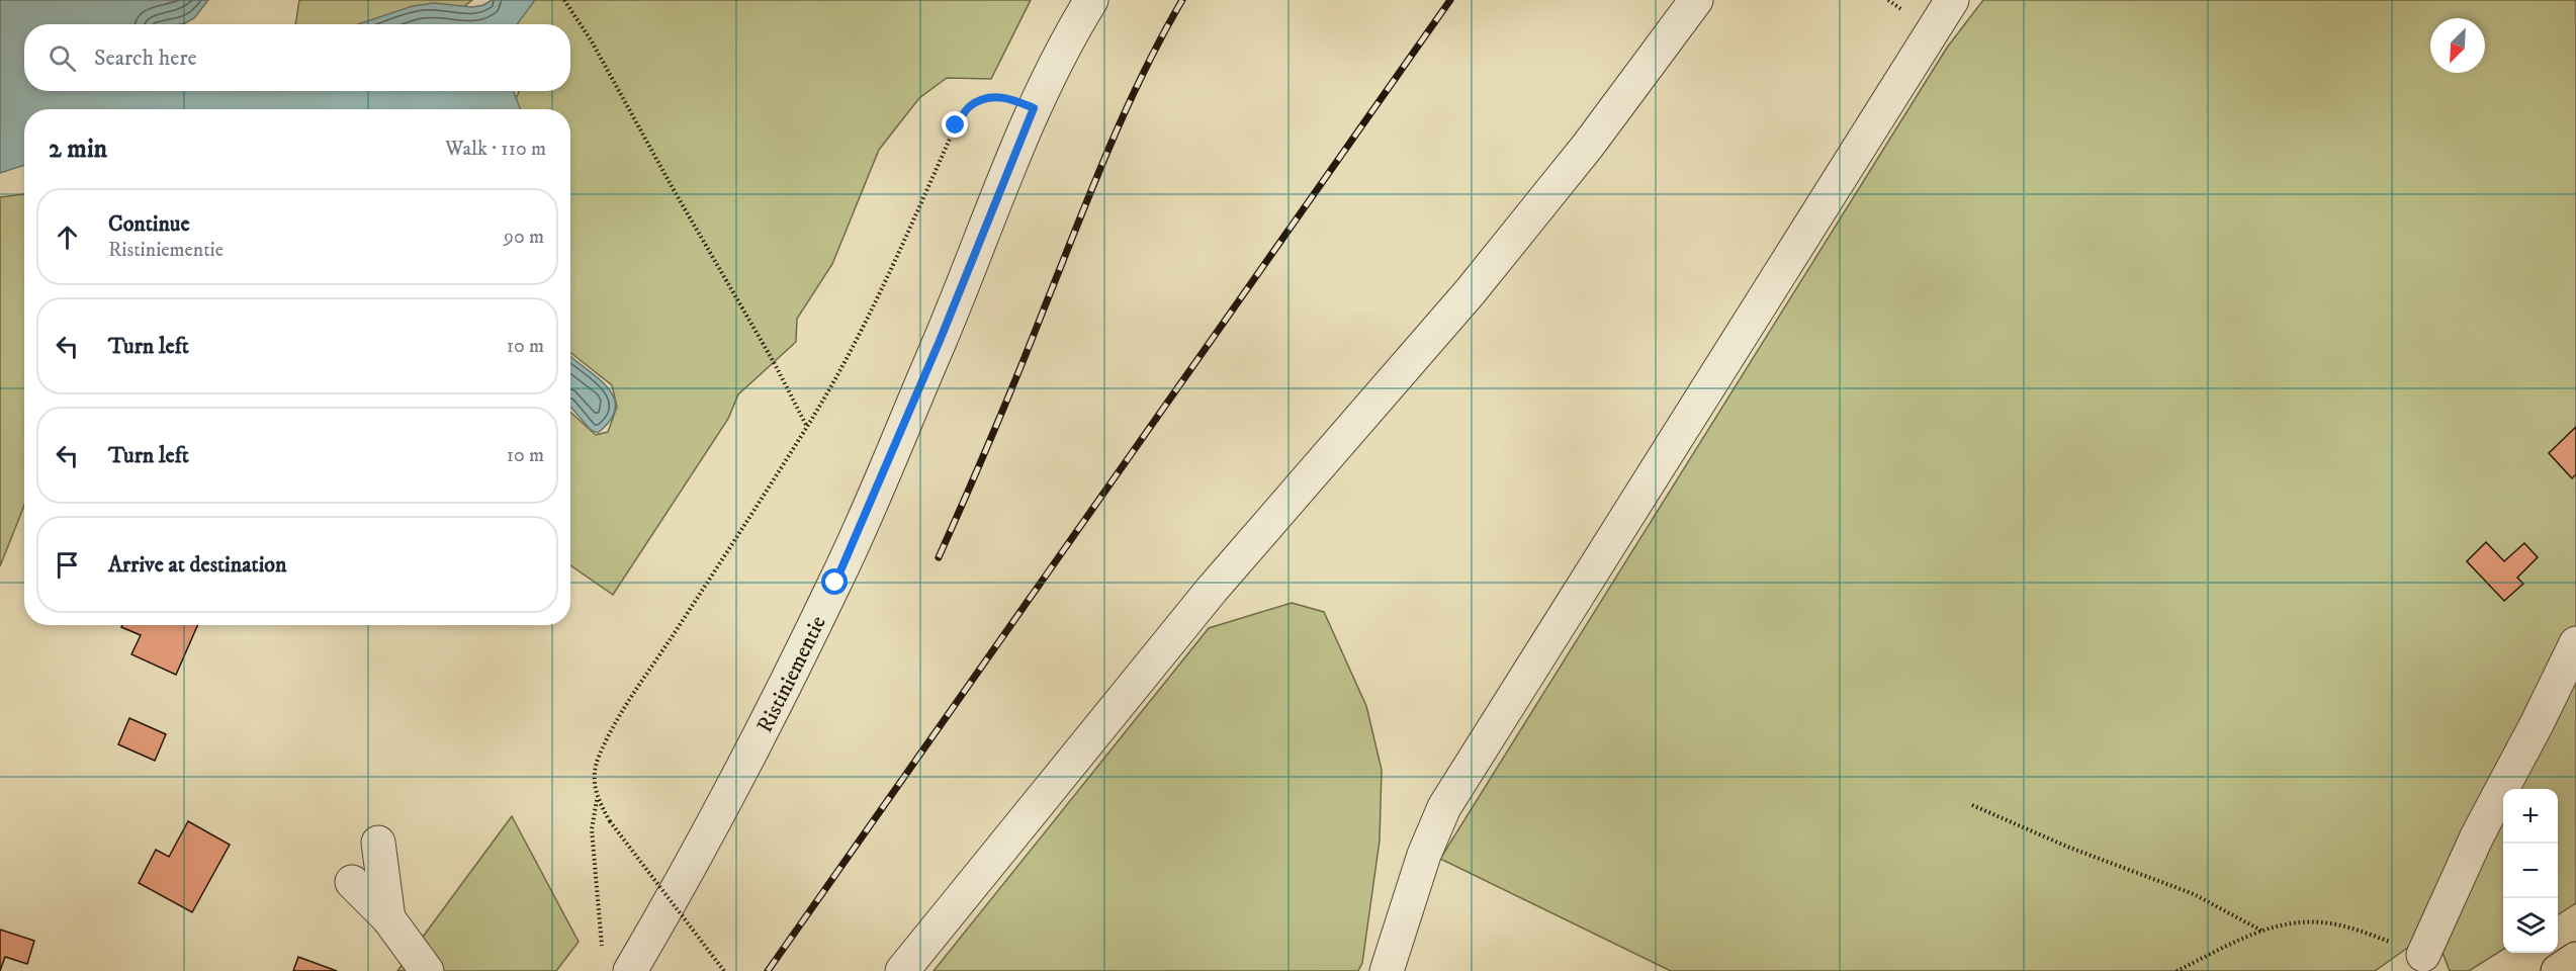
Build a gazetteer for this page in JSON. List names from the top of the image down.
{
  "streets": {
    "street": ["Ristiniementie"]
  },
  "north": "bottom left",
  "page": {
    "search": "Search here",
    "heading": ["2 min", "Walk · 110 m"],
    "list": [
      ["Continue", "Ristiniementie", "90 m"],
      ["Turn left", "10 m"],
      ["Turn left", "10 m"],
      "Arrive at destination"
    ],
    "map_buttons": ["+", "−"]
  }
}
